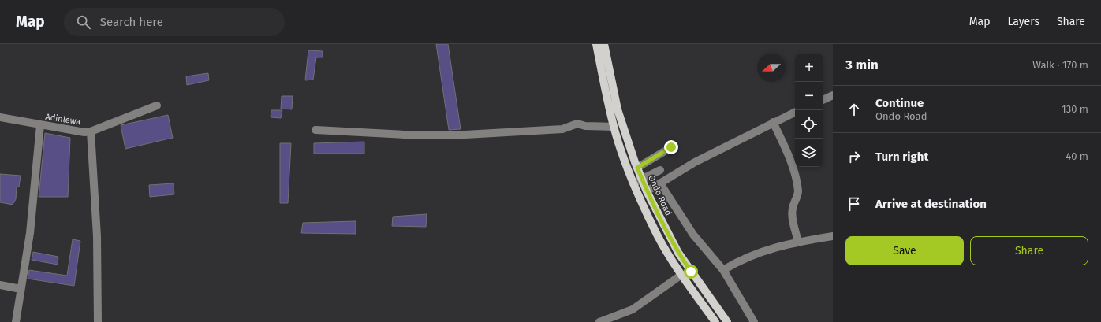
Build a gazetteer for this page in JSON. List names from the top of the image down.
{
  "streets": {
    "main road": ["Ondo Road"],
    "street": ["Adinlewa"]
  },
  "north": "left",
  "page": {
    "header": "Map",
    "search": "Search here",
    "nav": ["Map", "Layers", "Share"],
    "heading": ["3 min", "Walk · 170 m"],
    "map_buttons": ["+", "−"],
    "list": [
      ["Continue", "Ondo Road", "130 m"],
      ["Turn right", "40 m"],
      "Arrive at destination"
    ],
    "buttons": ["Save", "Share"]
  }
}
